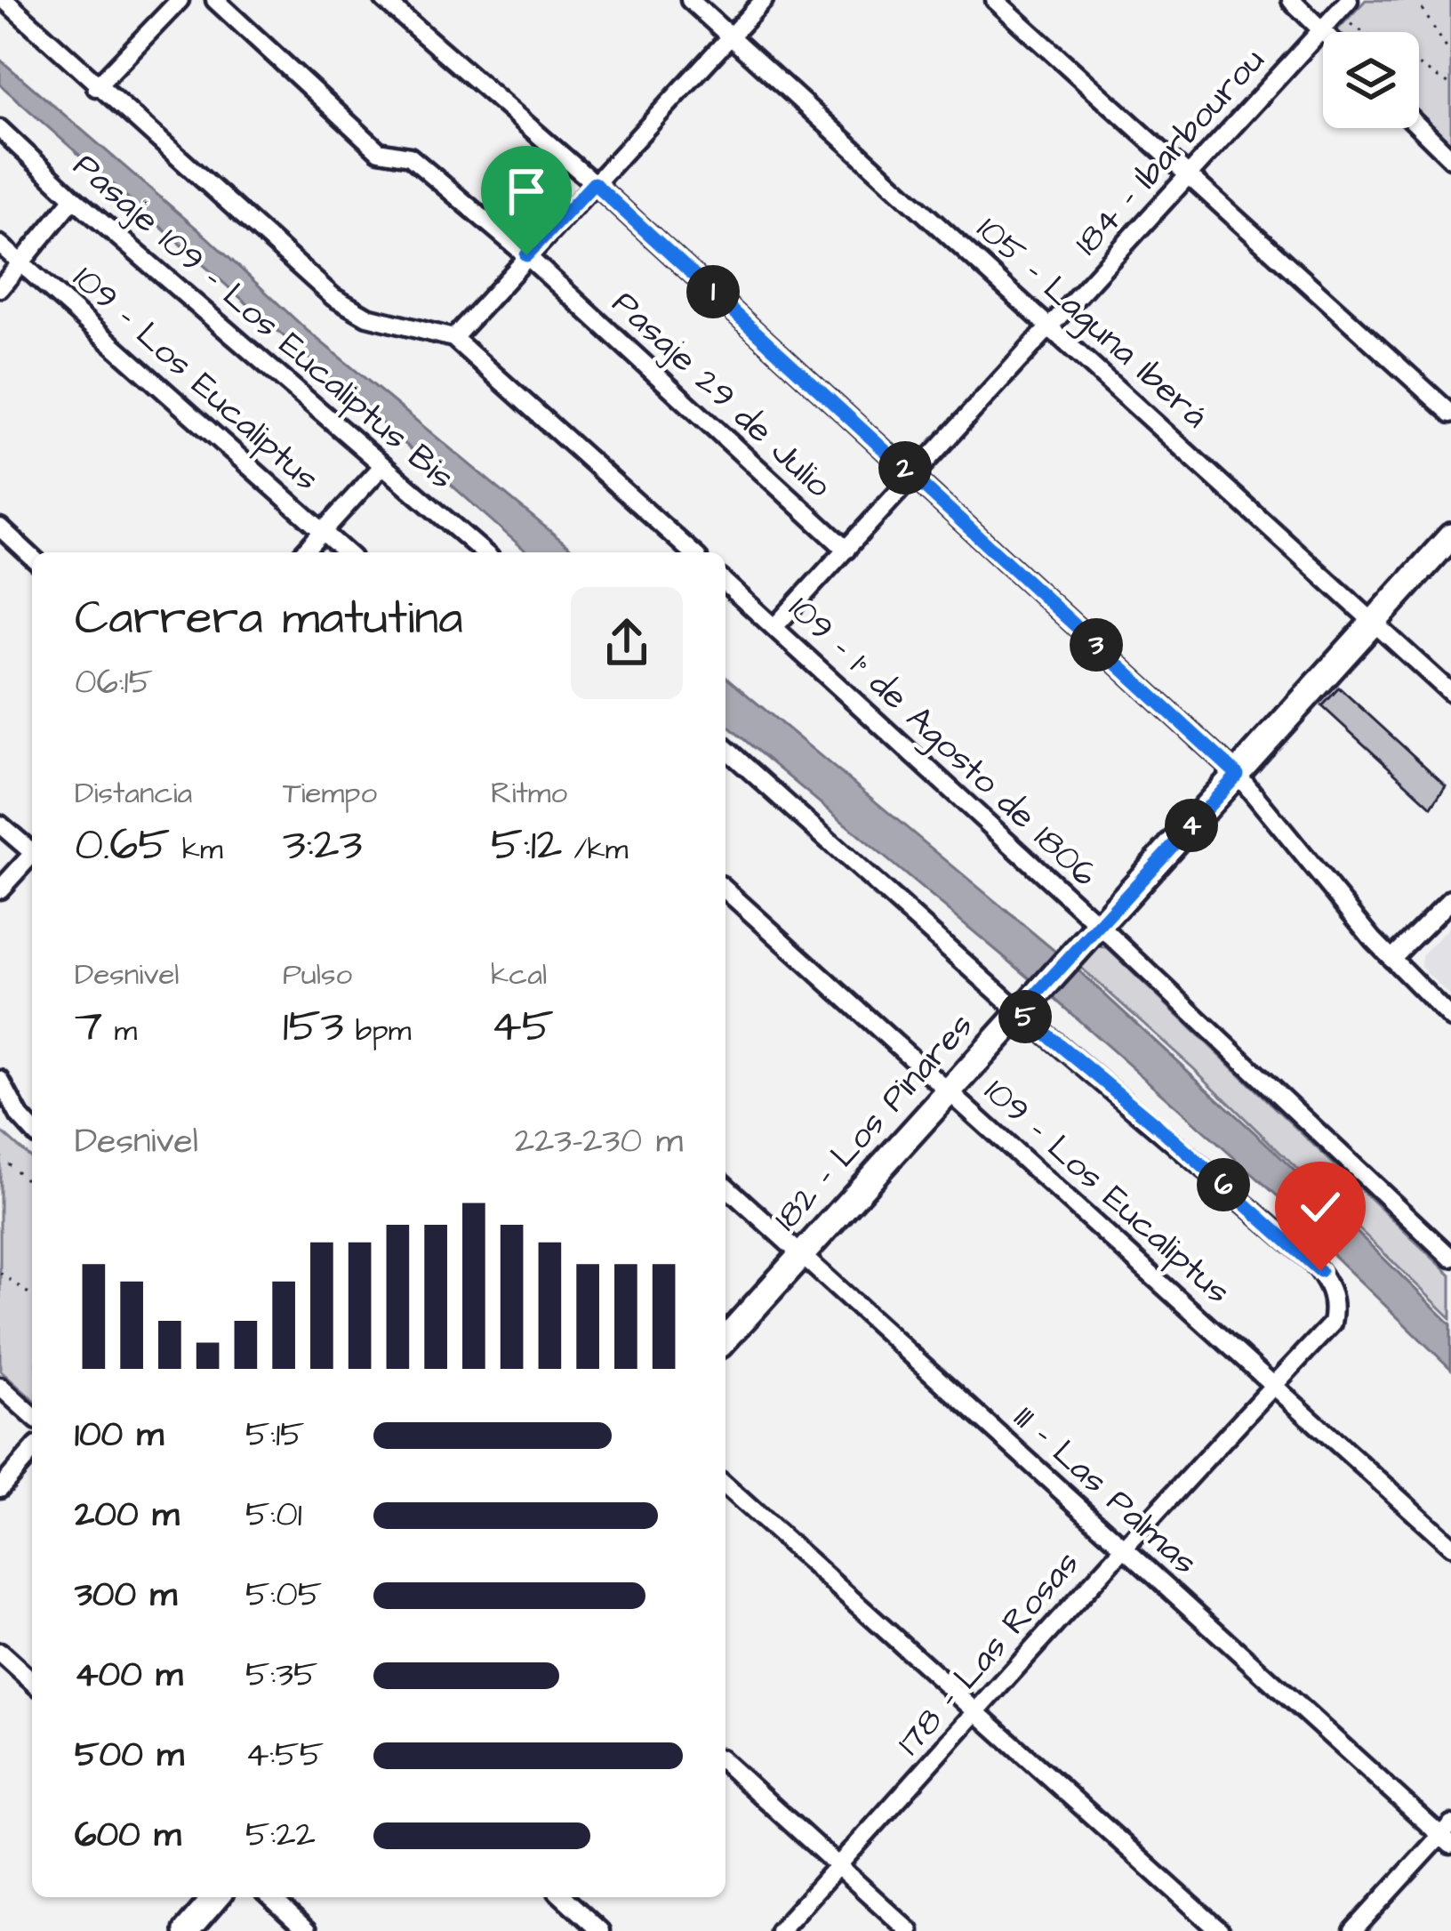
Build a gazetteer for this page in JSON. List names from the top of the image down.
{
  "streets": {
    "street": [
      "184 - Ibarbourou",
      "Pasaje 109 - Los Eucaliptus Bis",
      "105 - Laguna Iberá",
      "109 - Los Eucaliptus",
      "Pasaje 29 de Julio",
      "109 - 1° de Agosto de 1806",
      "182 - Los Pinares",
      "111 - Las Palmas",
      "178 - Las Rosas"
    ]
  },
  "crossings": [
    ["184 - Ibarbourou", "105 - Laguna Iberá"],
    ["184 - Ibarbourou", "Pasaje 29 de Julio"],
    ["184 - Ibarbourou", "109 - 1° de Agosto de 1806"],
    ["105 - Laguna Iberá", "182 - Los Pinares"],
    ["109 - Los Eucaliptus", "182 - Los Pinares"],
    ["109 - Los Eucaliptus", "178 - Las Rosas"],
    ["109 - 1° de Agosto de 1806", "182 - Los Pinares"],
    ["182 - Los Pinares", "111 - Las Palmas"],
    ["182 - Los Pinares", "178 - Las Rosas"],
    ["111 - Las Palmas", "178 - Las Rosas"]
  ],
  "page": {
    "pins": [
      "1",
      "2",
      "3",
      "4",
      "5",
      "6"
    ],
    "heading": ["Carrera matutina", "06:15"],
    "stats": [
      ["Distancia", "0.65 km"],
      ["Tiempo", "3:23"],
      ["Ritmo", "5:12 /km"],
      ["Desnivel", "7 m"],
      ["Pulso", "153 bpm"],
      ["kcal", "45"]
    ],
    "chart": ["Desnivel", "223–230 m"],
    "list": [
      {
        "name": "100 m",
        "note": "5:15"
      },
      {
        "name": "200 m",
        "note": "5:01"
      },
      {
        "name": "300 m",
        "note": "5:05"
      },
      {
        "name": "400 m",
        "note": "5:35"
      },
      {
        "name": "500 m",
        "note": "4:55"
      },
      {
        "name": "600 m",
        "note": "5:22"
      }
    ]
  }
}
